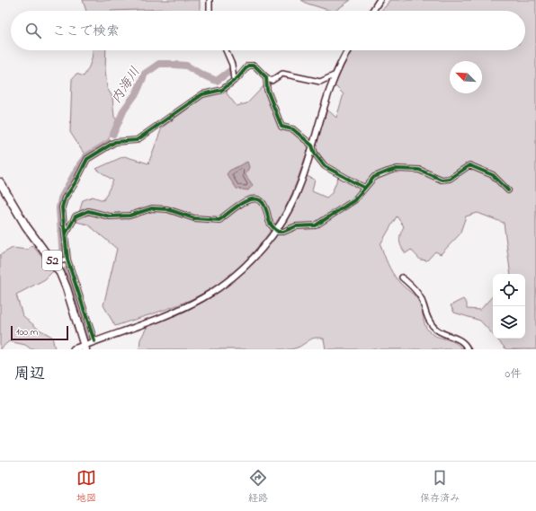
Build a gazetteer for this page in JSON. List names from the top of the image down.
{
  "streets": {
    "main road": ["52"]
  },
  "water": ["内海川"],
  "scale_bar": "100 m",
  "north": "top left",
  "page": {
    "search": "ここで検索",
    "scale": "100 m",
    "heading": ["周辺", "0件"],
    "nav": ["地図", "経路", "保存済み"]
  }
}
